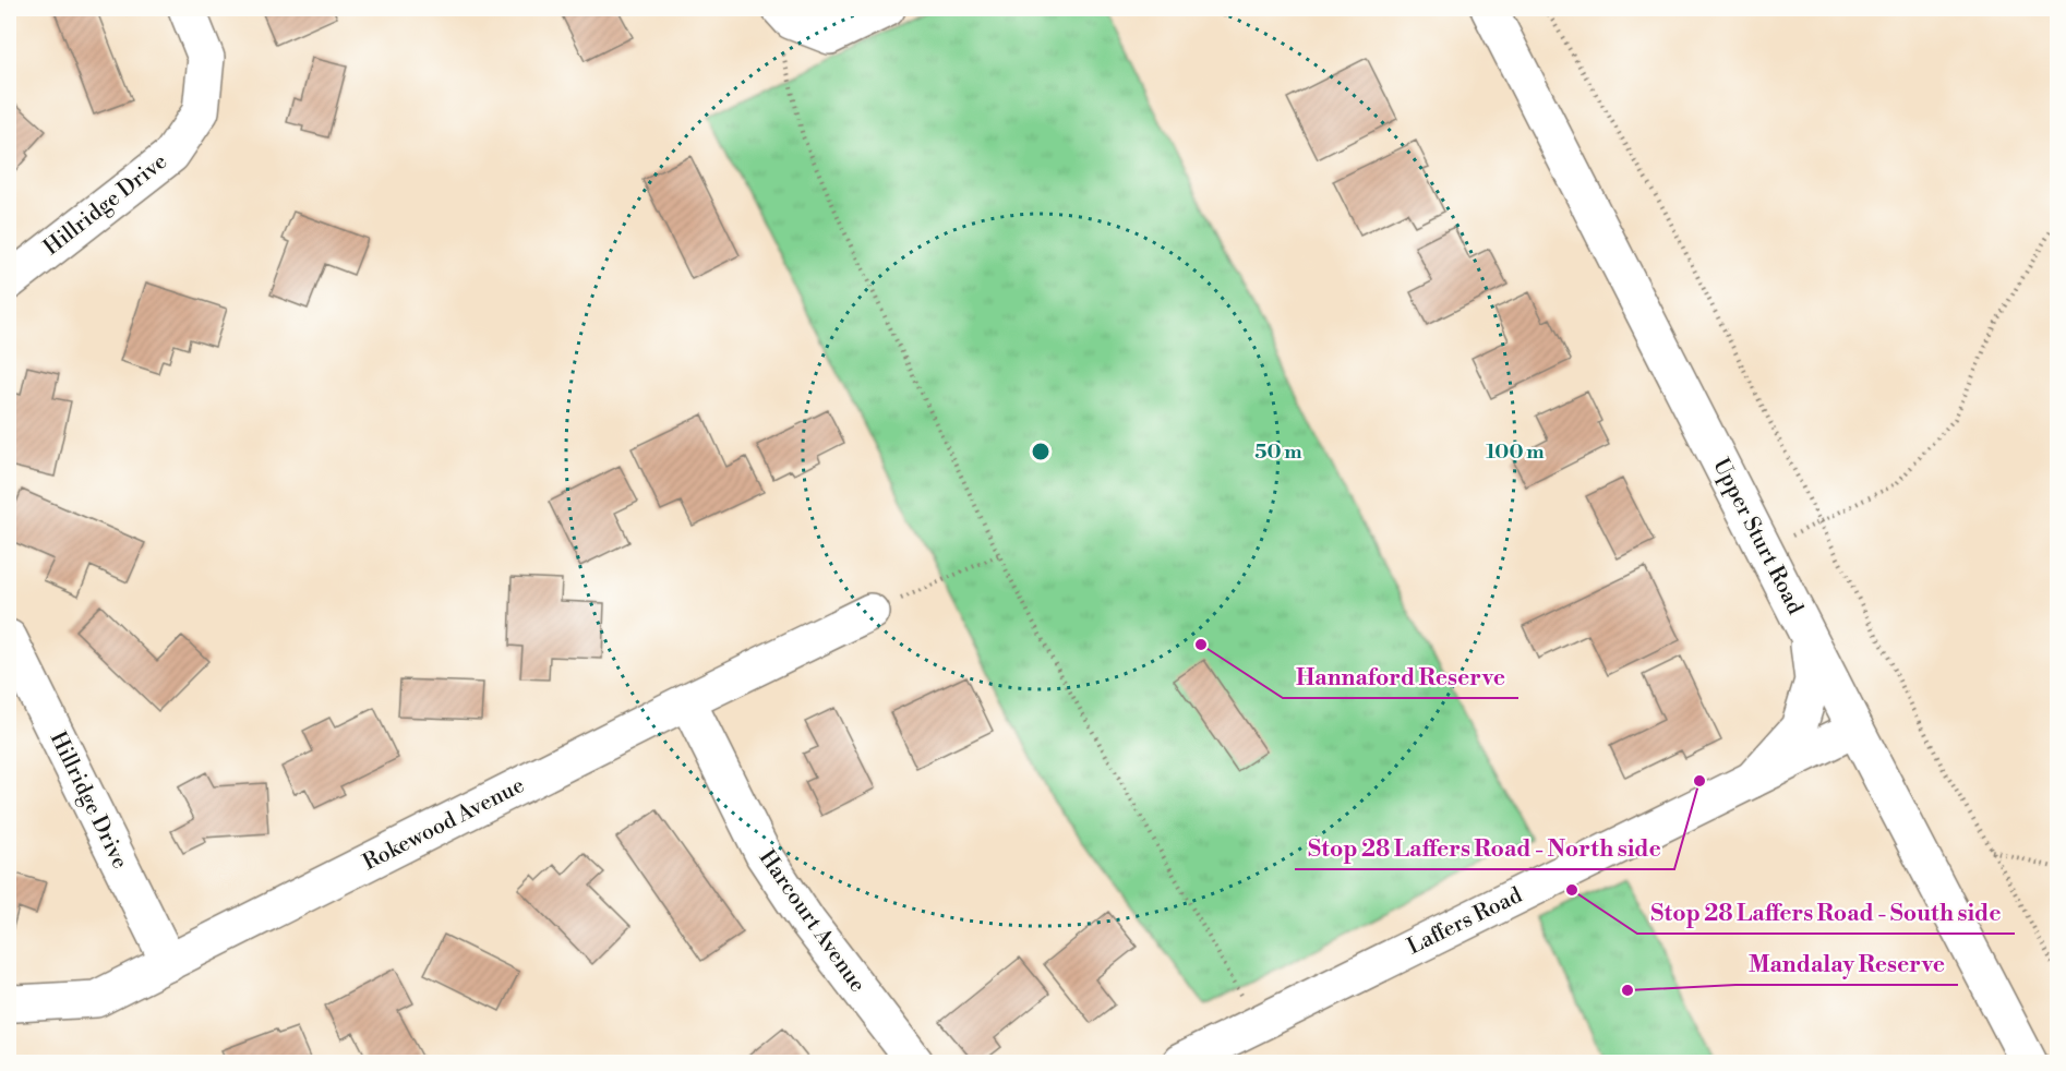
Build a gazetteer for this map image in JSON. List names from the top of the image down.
{
  "streets": {
    "street": [
      "Hillridge Drive",
      "Upper Sturt Road",
      "Rokewood Avenue",
      "Harcourt Avenue",
      "Laffers Road"
    ]
  },
  "crossings": [
    ["Hillridge Drive", "Rokewood Avenue"],
    ["Upper Sturt Road", "Laffers Road"],
    ["Rokewood Avenue", "Harcourt Avenue"]
  ],
  "places": [
    "Hannaford Reserve",
    "Stop 28 Laffers Road - North side",
    "Stop 28 Laffers Road - South side",
    "Mandalay Reserve"
  ],
  "rings": ["50 m", "100 m"]
}
